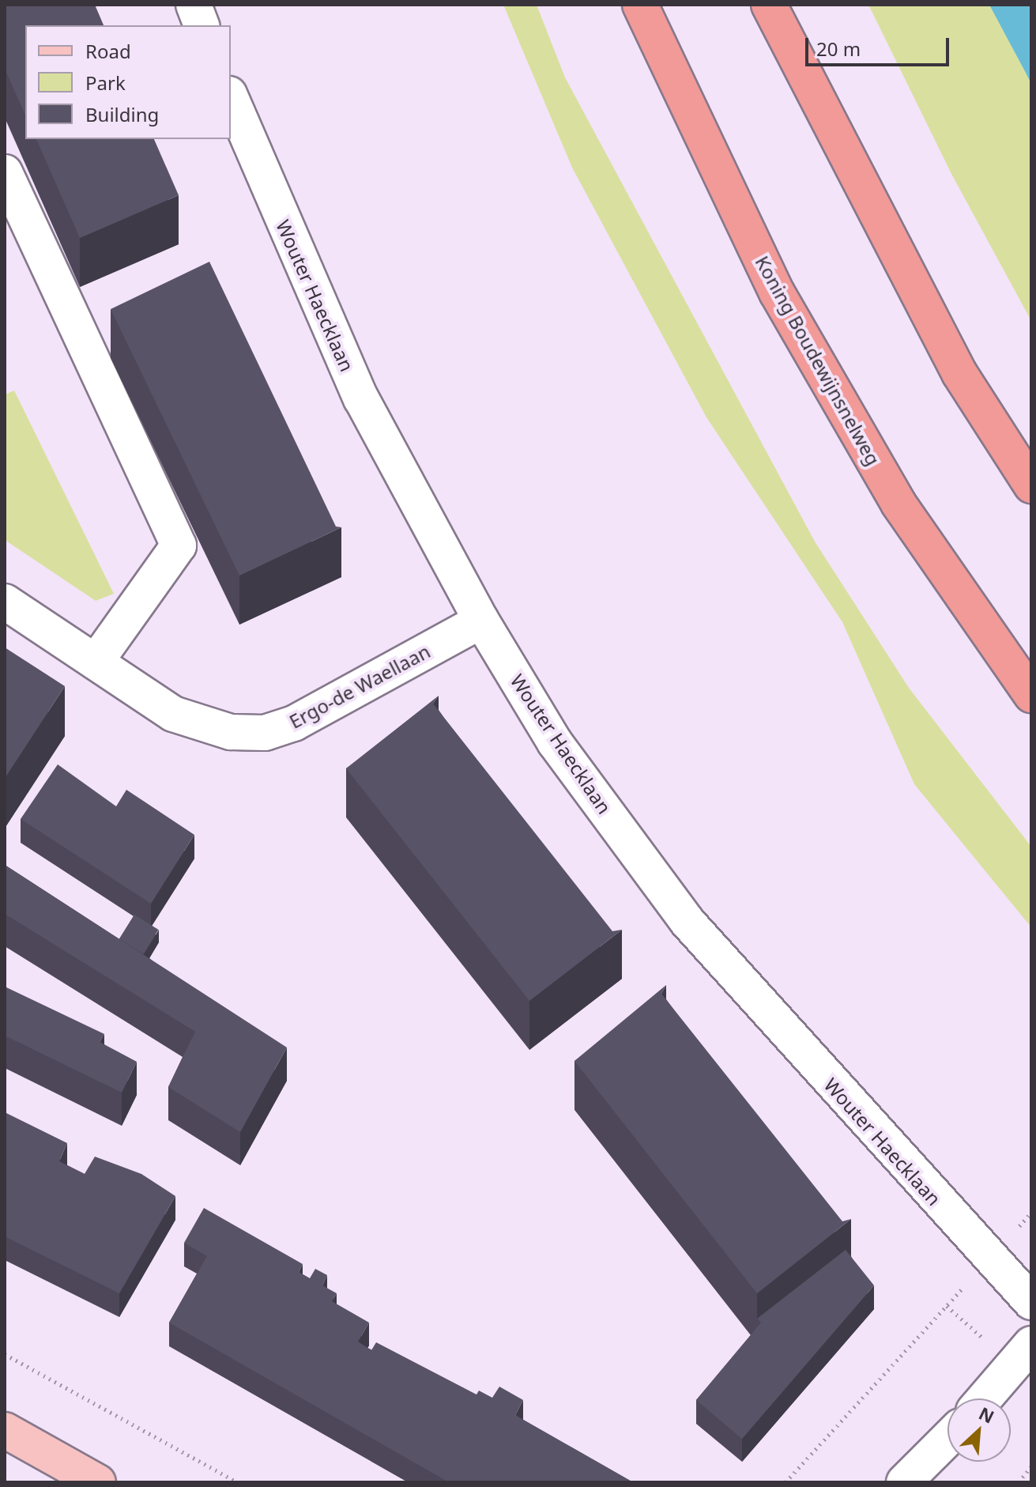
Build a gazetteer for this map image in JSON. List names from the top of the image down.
{
  "streets": {
    "highway": ["Koning Boudewijnsnelweg"],
    "street": ["Wouter Haecklaan", "Ergo-de Waellaan"]
  },
  "crossings": [
    ["Wouter Haecklaan", "Ergo-de Waellaan"]
  ],
  "legend": ["Road", "Park", "Building"],
  "scale_bar": "20 m",
  "north": "top right"
}
